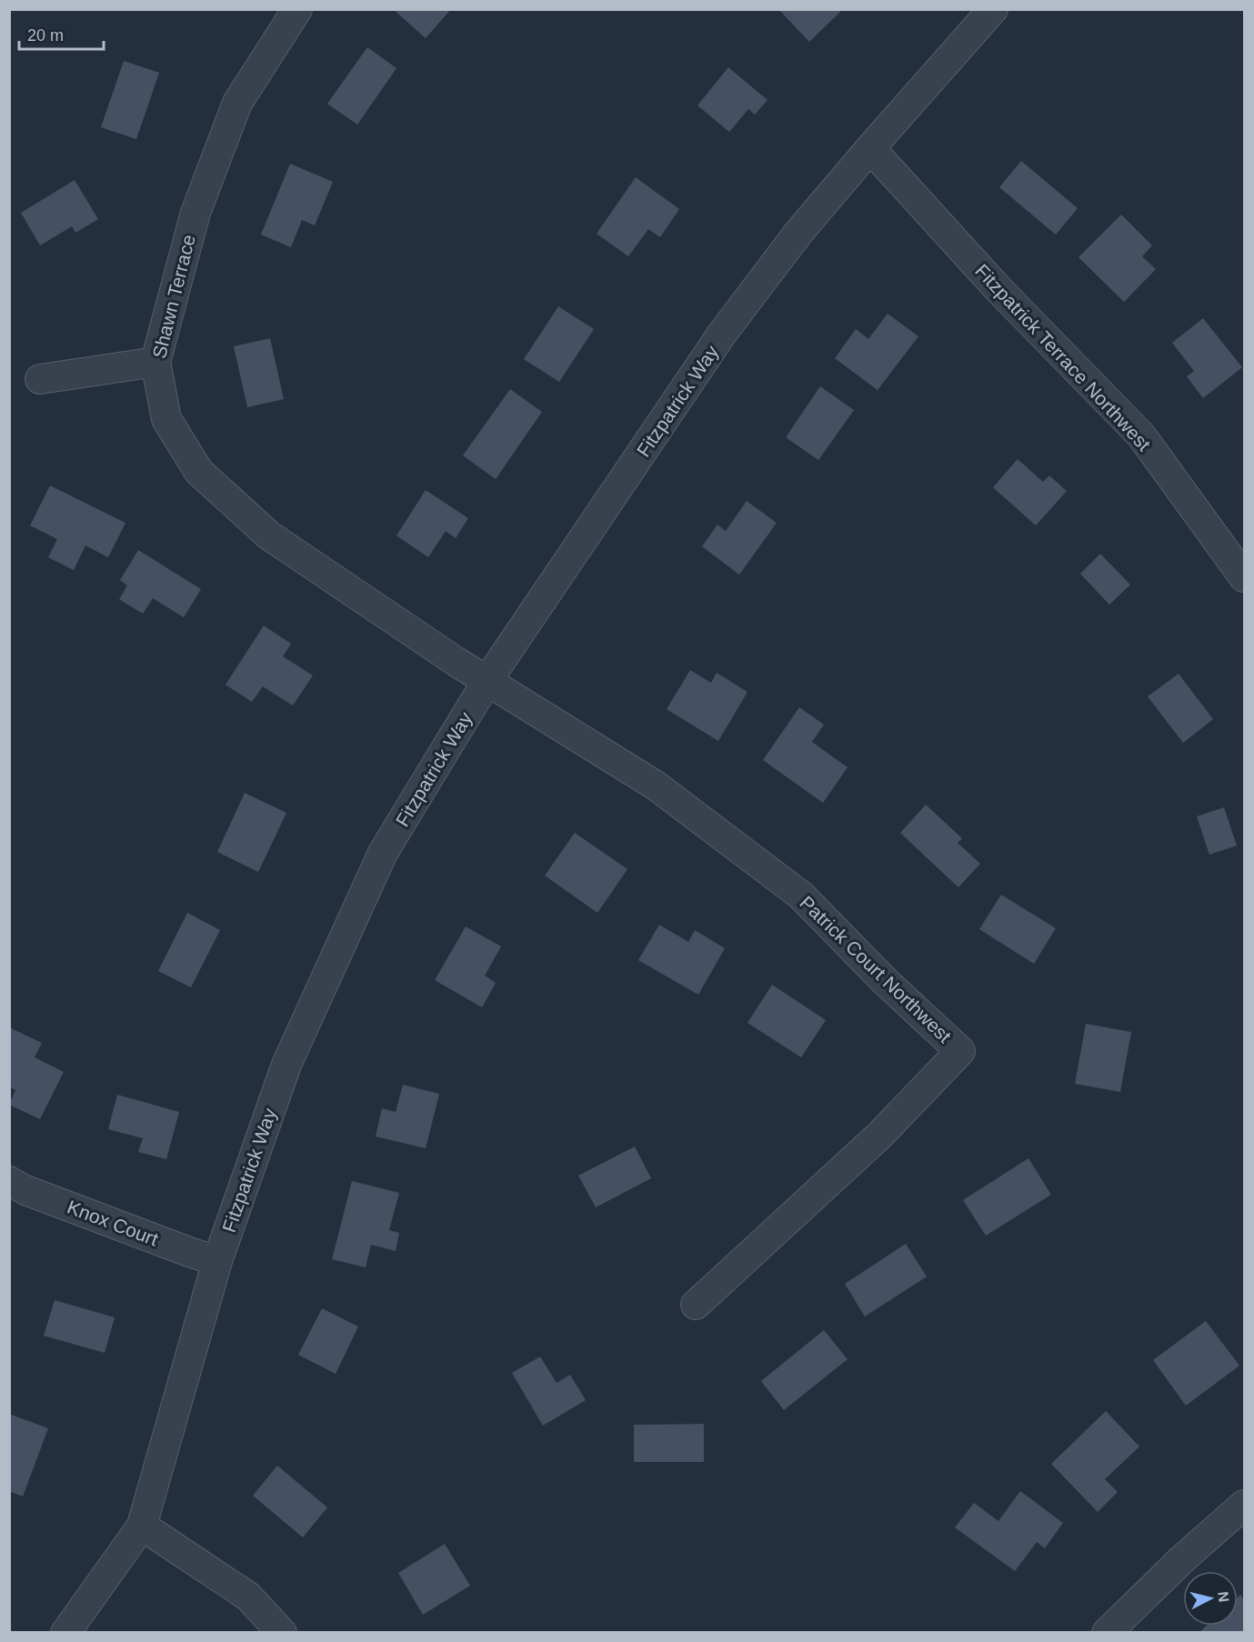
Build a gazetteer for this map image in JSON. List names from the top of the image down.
{
  "streets": {
    "street": [
      "Shawn Terrace",
      "Fitzpatrick Terrace Northwest",
      "Fitzpatrick Way",
      "Patrick Court Northwest",
      "Knox Court"
    ]
  },
  "crossings": [
    ["Shawn Terrace", "Fitzpatrick Way"],
    ["Shawn Terrace", "Patrick Court Northwest"],
    ["Fitzpatrick Terrace Northwest", "Fitzpatrick Way"],
    ["Fitzpatrick Way", "Patrick Court Northwest"],
    ["Fitzpatrick Way", "Knox Court"]
  ],
  "scale_bar": "20 m",
  "north": "right"
}
